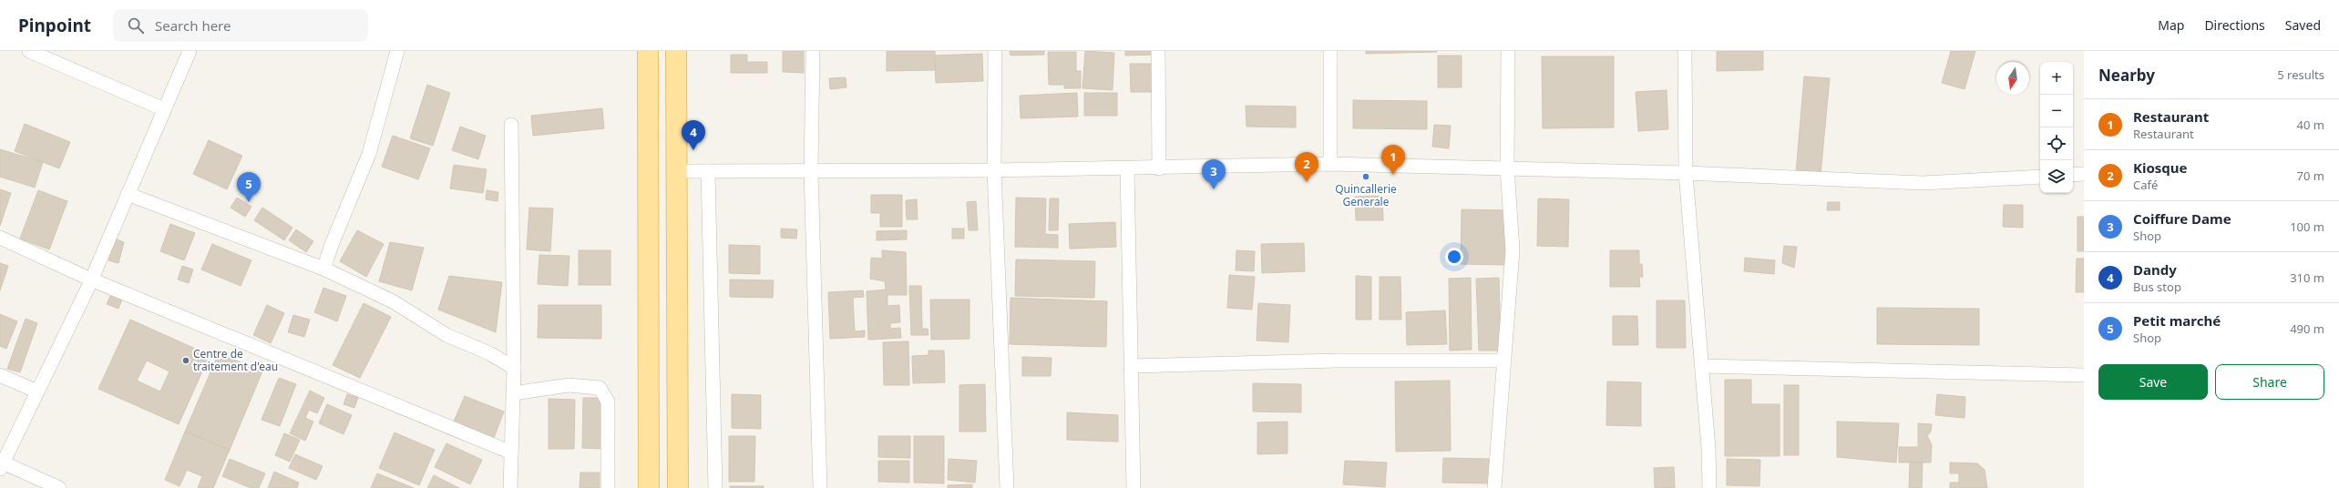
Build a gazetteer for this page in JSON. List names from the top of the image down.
{
  "places": ["Quincallerie Generale", "Centre de traitement d'eau"],
  "north": "bottom",
  "page": {
    "header": "Pinpoint",
    "search": "Search here",
    "nav": ["Map", "Directions", "Saved"],
    "heading": ["Nearby", "5 results"],
    "map_buttons": ["+", "−"],
    "list": [
      {
        "mark": "1",
        "name": "Restaurant",
        "note": "Restaurant",
        "value": "40 m"
      },
      {
        "mark": "2",
        "name": "Kiosque",
        "note": "Café",
        "value": "70 m"
      },
      {
        "mark": "3",
        "name": "Coiffure Dame",
        "note": "Shop",
        "value": "100 m"
      },
      {
        "mark": "4",
        "name": "Dandy",
        "note": "Bus stop",
        "value": "310 m"
      },
      {
        "mark": "5",
        "name": "Petit marché",
        "note": "Shop",
        "value": "490 m"
      }
    ],
    "pins": [
      "4",
      "1",
      "2",
      "3",
      "5"
    ],
    "buttons": ["Save", "Share"]
  }
}
